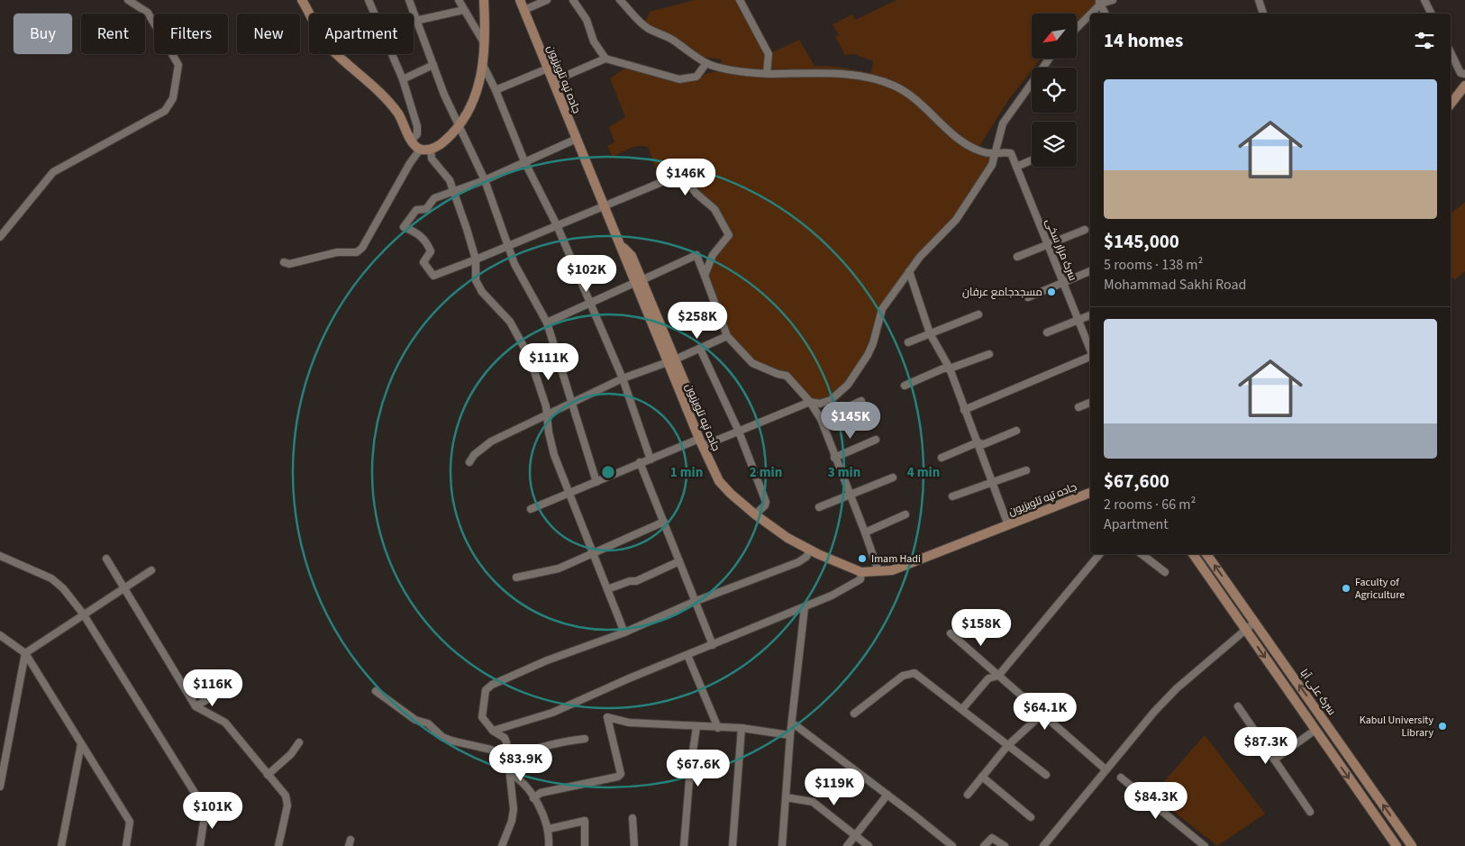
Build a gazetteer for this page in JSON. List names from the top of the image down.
{
  "streets": {
    "street": ["جاده تپه تلویزیون", "سرک مزار سخی", "سرک علی آبا"]
  },
  "places": [
    "مسجدجامع عرفان",
    "Imam Hadi",
    "Faculty of Agriculture",
    "Kabul University Library"
  ],
  "north": "bottom left",
  "page": {
    "chip": [
      "Buy",
      "Rent",
      "Filters",
      "New",
      "Apartment"
    ],
    "heading": "14 homes",
    "list": [
      {
        "name": "$145,000",
        "note": "5 rooms · 138 m² · Mohammad Sakhi Road"
      },
      {
        "name": "$67,600",
        "note": "2 rooms · 66 m² · Apartment"
      }
    ],
    "price": [
      "$146K",
      "$102K",
      "$258K",
      "$111K",
      "$145K",
      "$158K",
      "$116K",
      "$64.1K",
      "$87.3K",
      "$83.9K",
      "$67.6K",
      "$119K",
      "$84.3K",
      "$101K"
    ]
  },
  "rings": [
    "1 min",
    "2 min",
    "3 min",
    "4 min"
  ]
}
